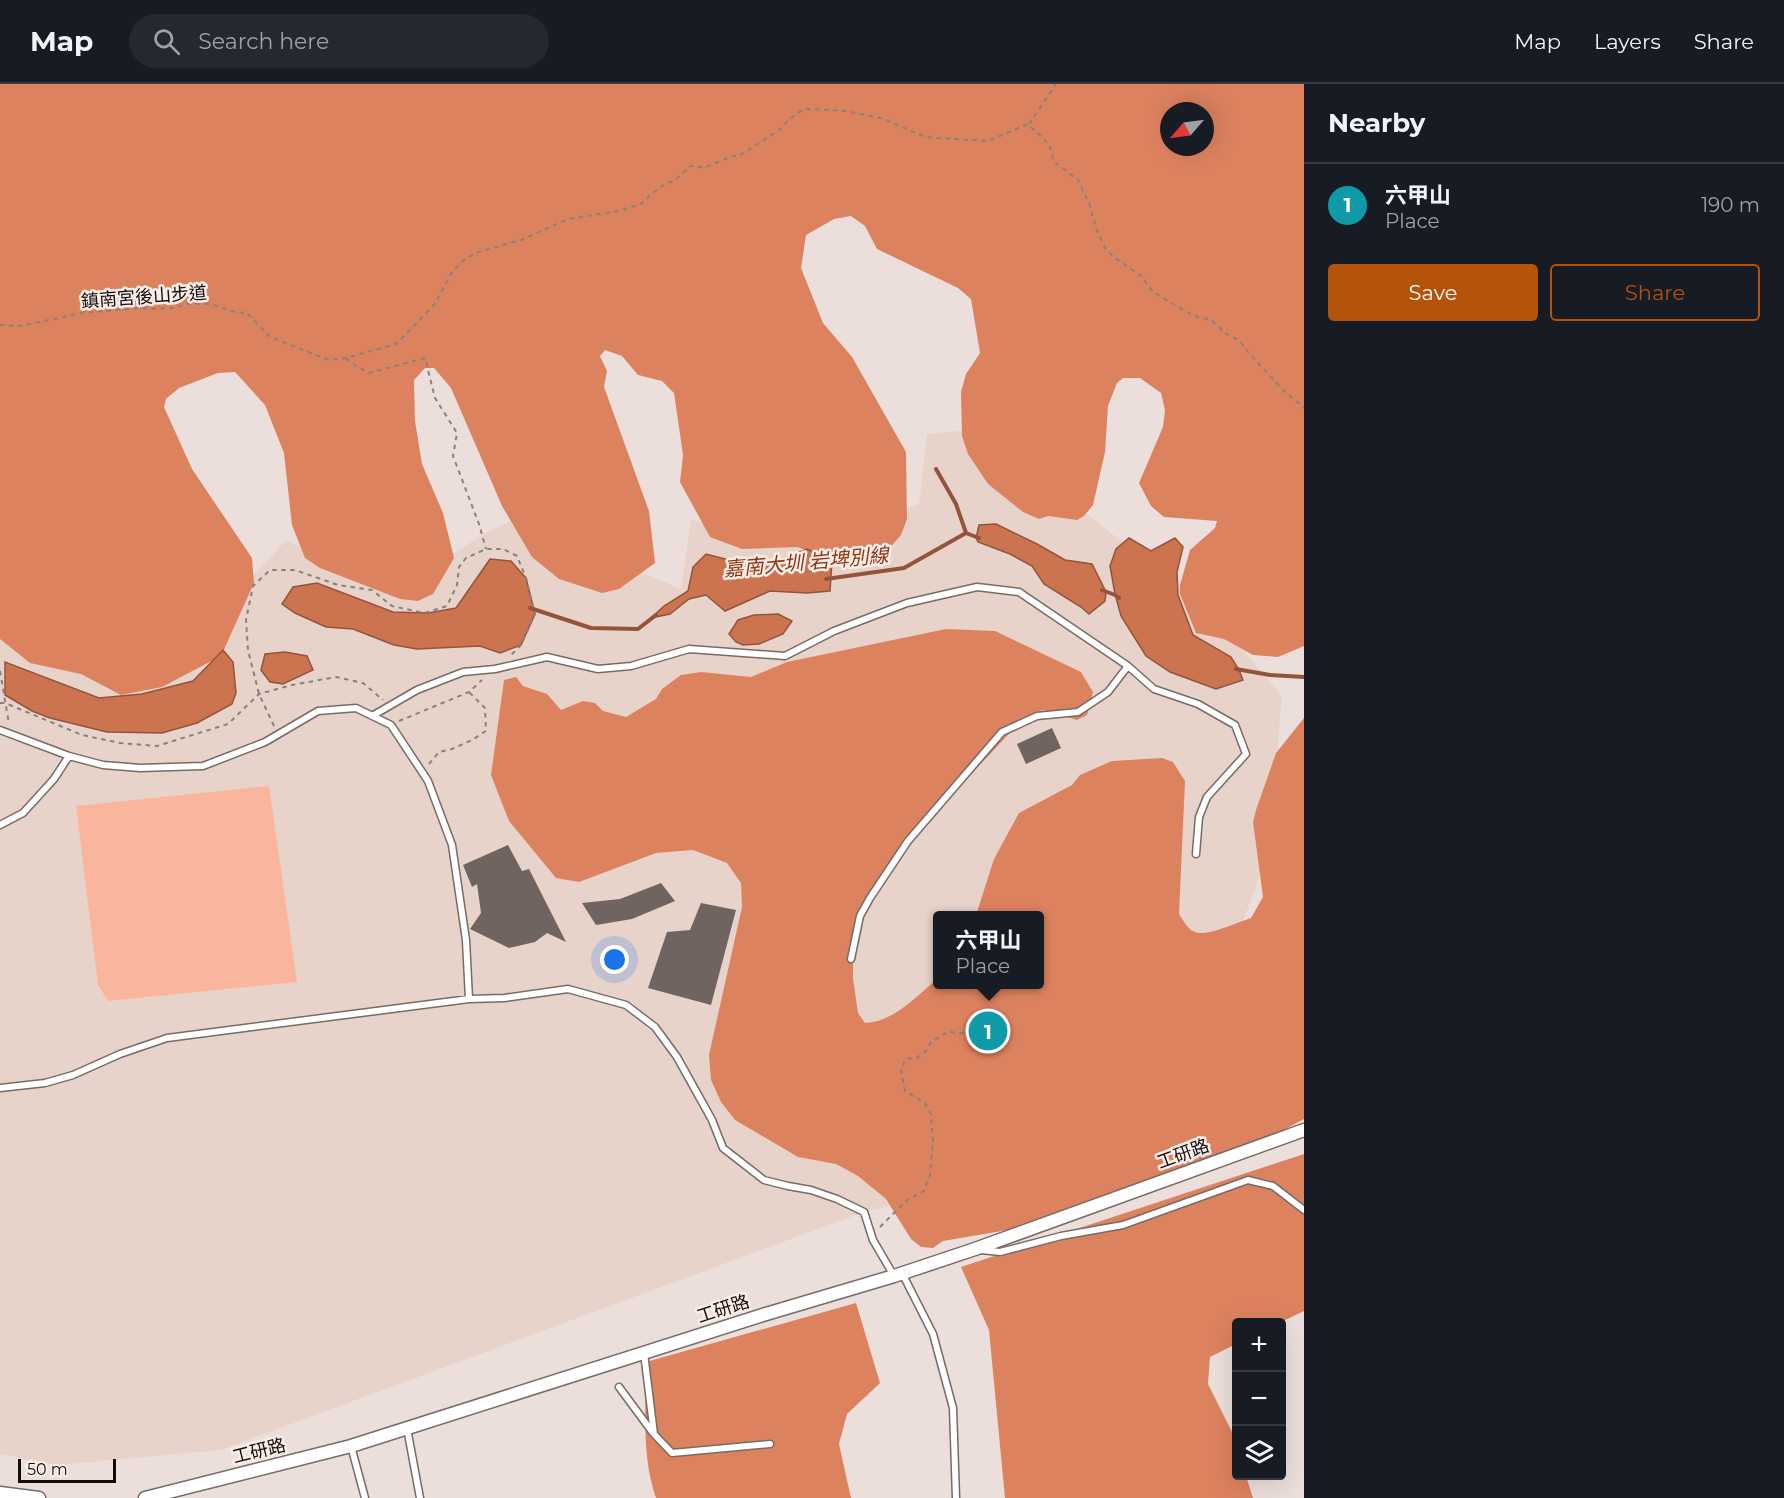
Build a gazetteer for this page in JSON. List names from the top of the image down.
{
  "streets": {
    "street": ["工研路"],
    "path": ["鎮南宮後山步道"]
  },
  "water": ["嘉南大圳 岩埤別線"],
  "scale_bar": "50 m",
  "north": "bottom left",
  "page": {
    "header": "Map",
    "search": "Search here",
    "nav": ["Map", "Layers", "Share"],
    "heading": "Nearby",
    "list": [
      {
        "mark": "1",
        "name": "六甲山",
        "note": "Place",
        "value": "190 m"
      }
    ],
    "buttons": ["Save", "Share"],
    "popup": ["六甲山", "Place"],
    "pins": "1",
    "map_buttons": ["+", "−"],
    "scale": "50 m"
  }
}
